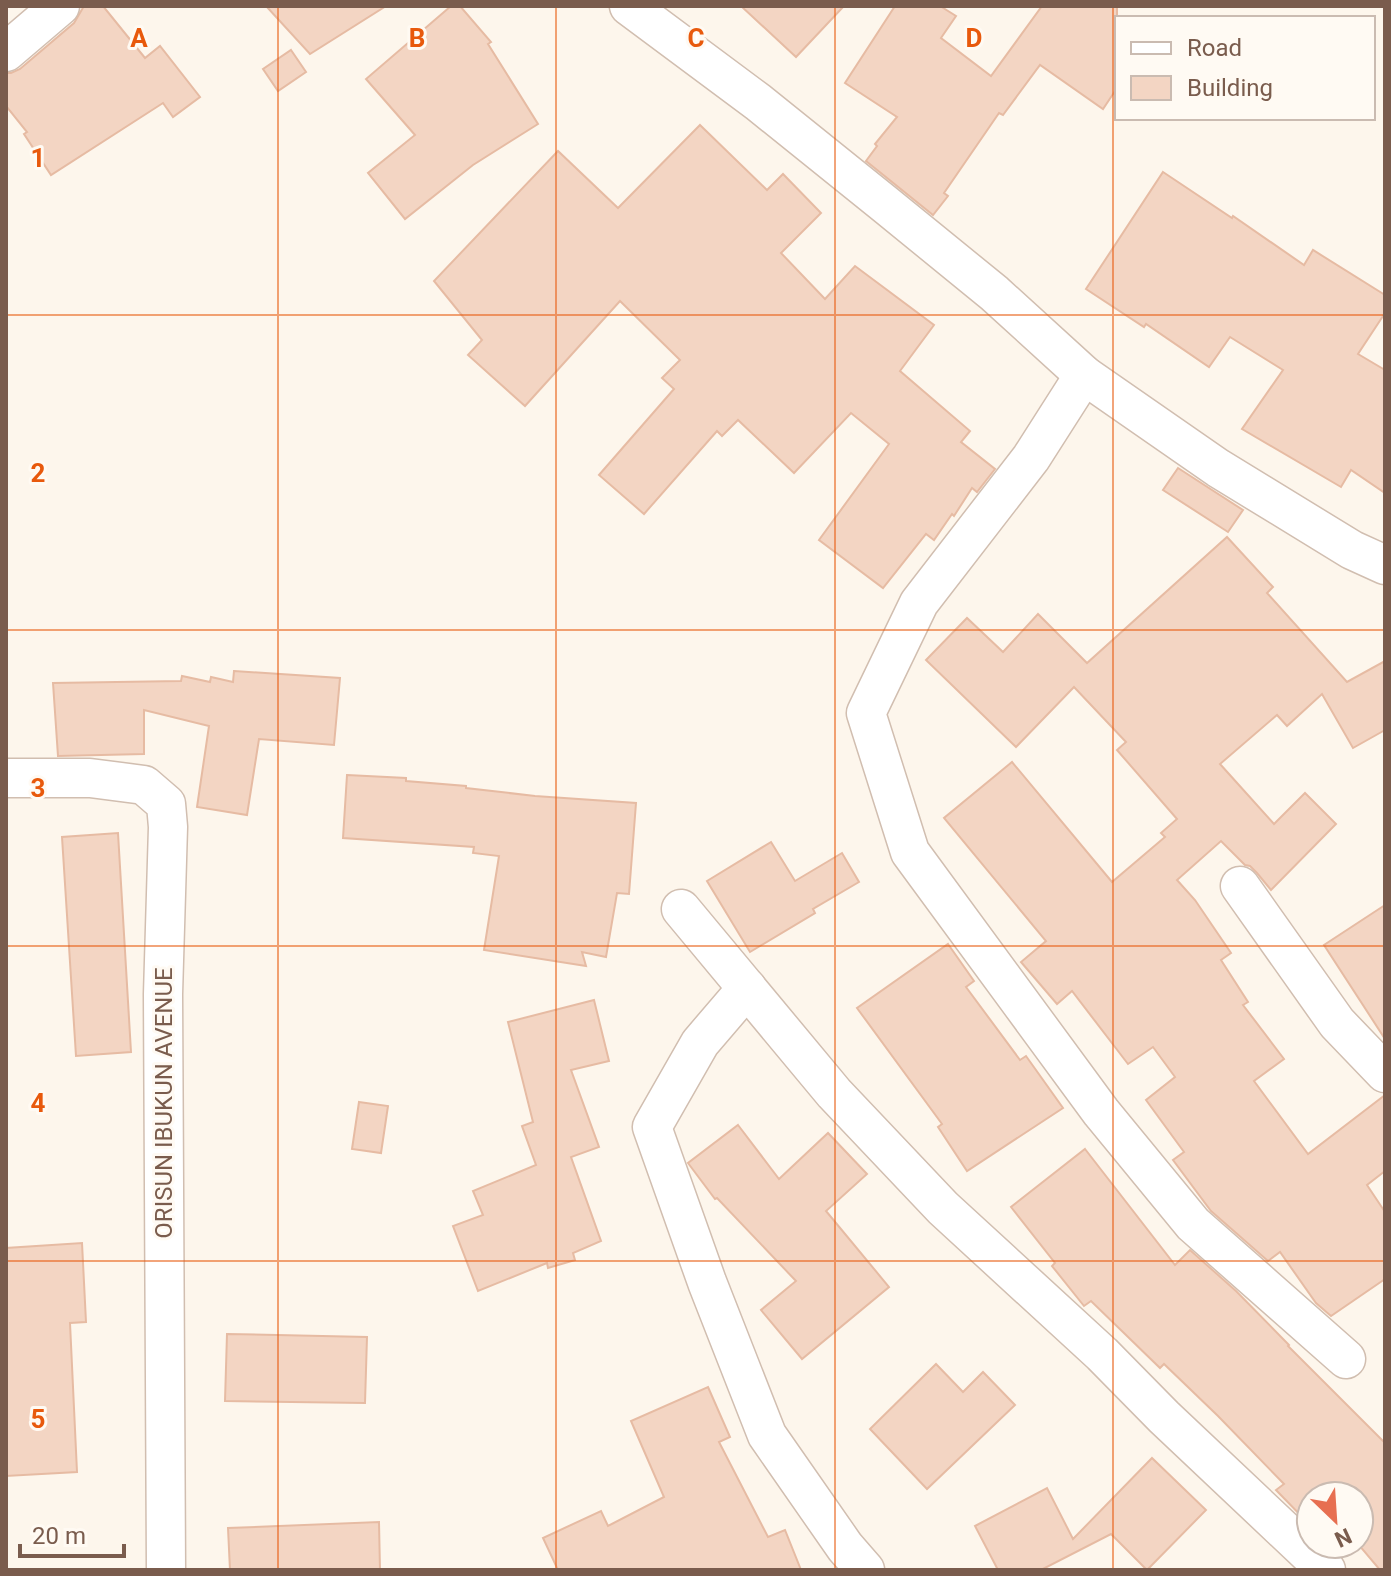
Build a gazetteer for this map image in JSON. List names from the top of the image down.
{
  "streets": {
    "street": ["ORISUN IBUKUN AVENUE"]
  },
  "legend": ["Road", "Building"],
  "scale_bar": "20 m",
  "north": "bottom right",
  "grid": {
    "columns": [
      "A",
      "B",
      "C",
      "D"
    ],
    "rows": [
      "1",
      "2",
      "3",
      "4",
      "5"
    ]
  }
}
